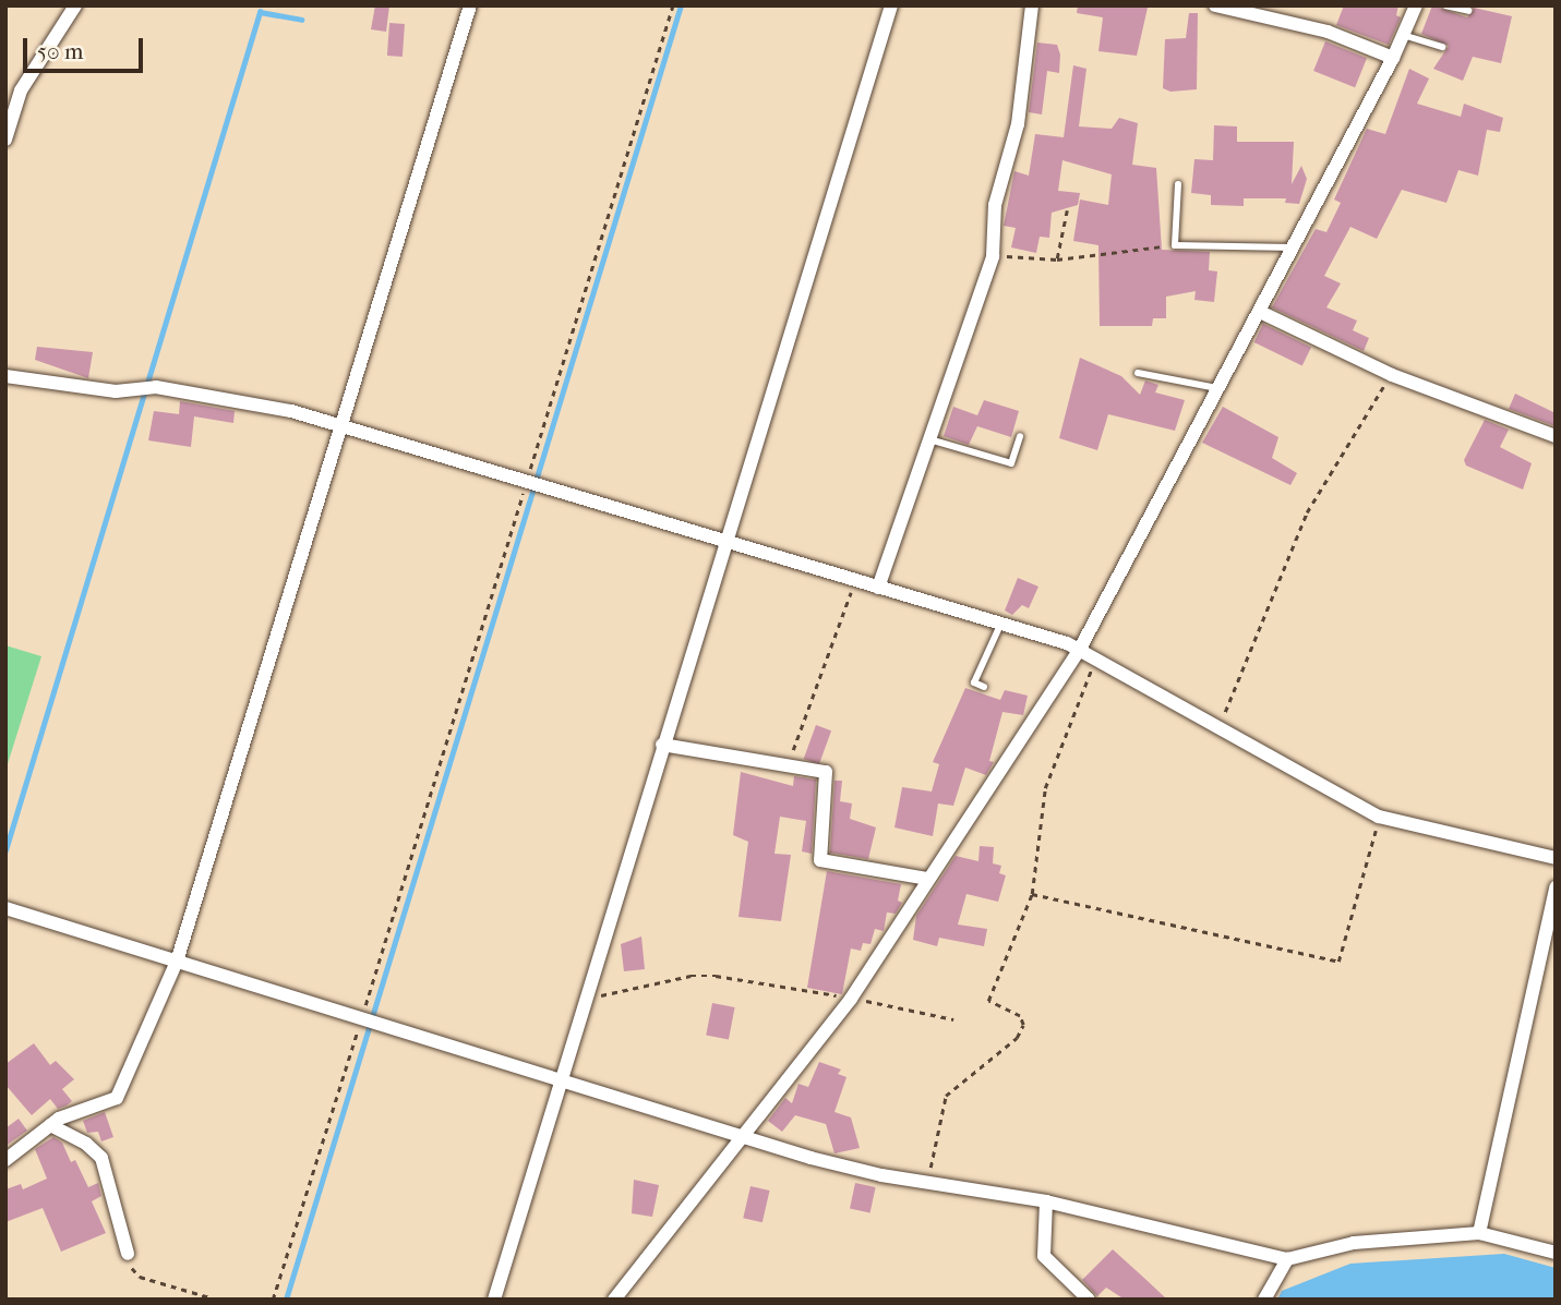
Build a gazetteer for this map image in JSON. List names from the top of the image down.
{
  "scale_bar": "50 m"
}
